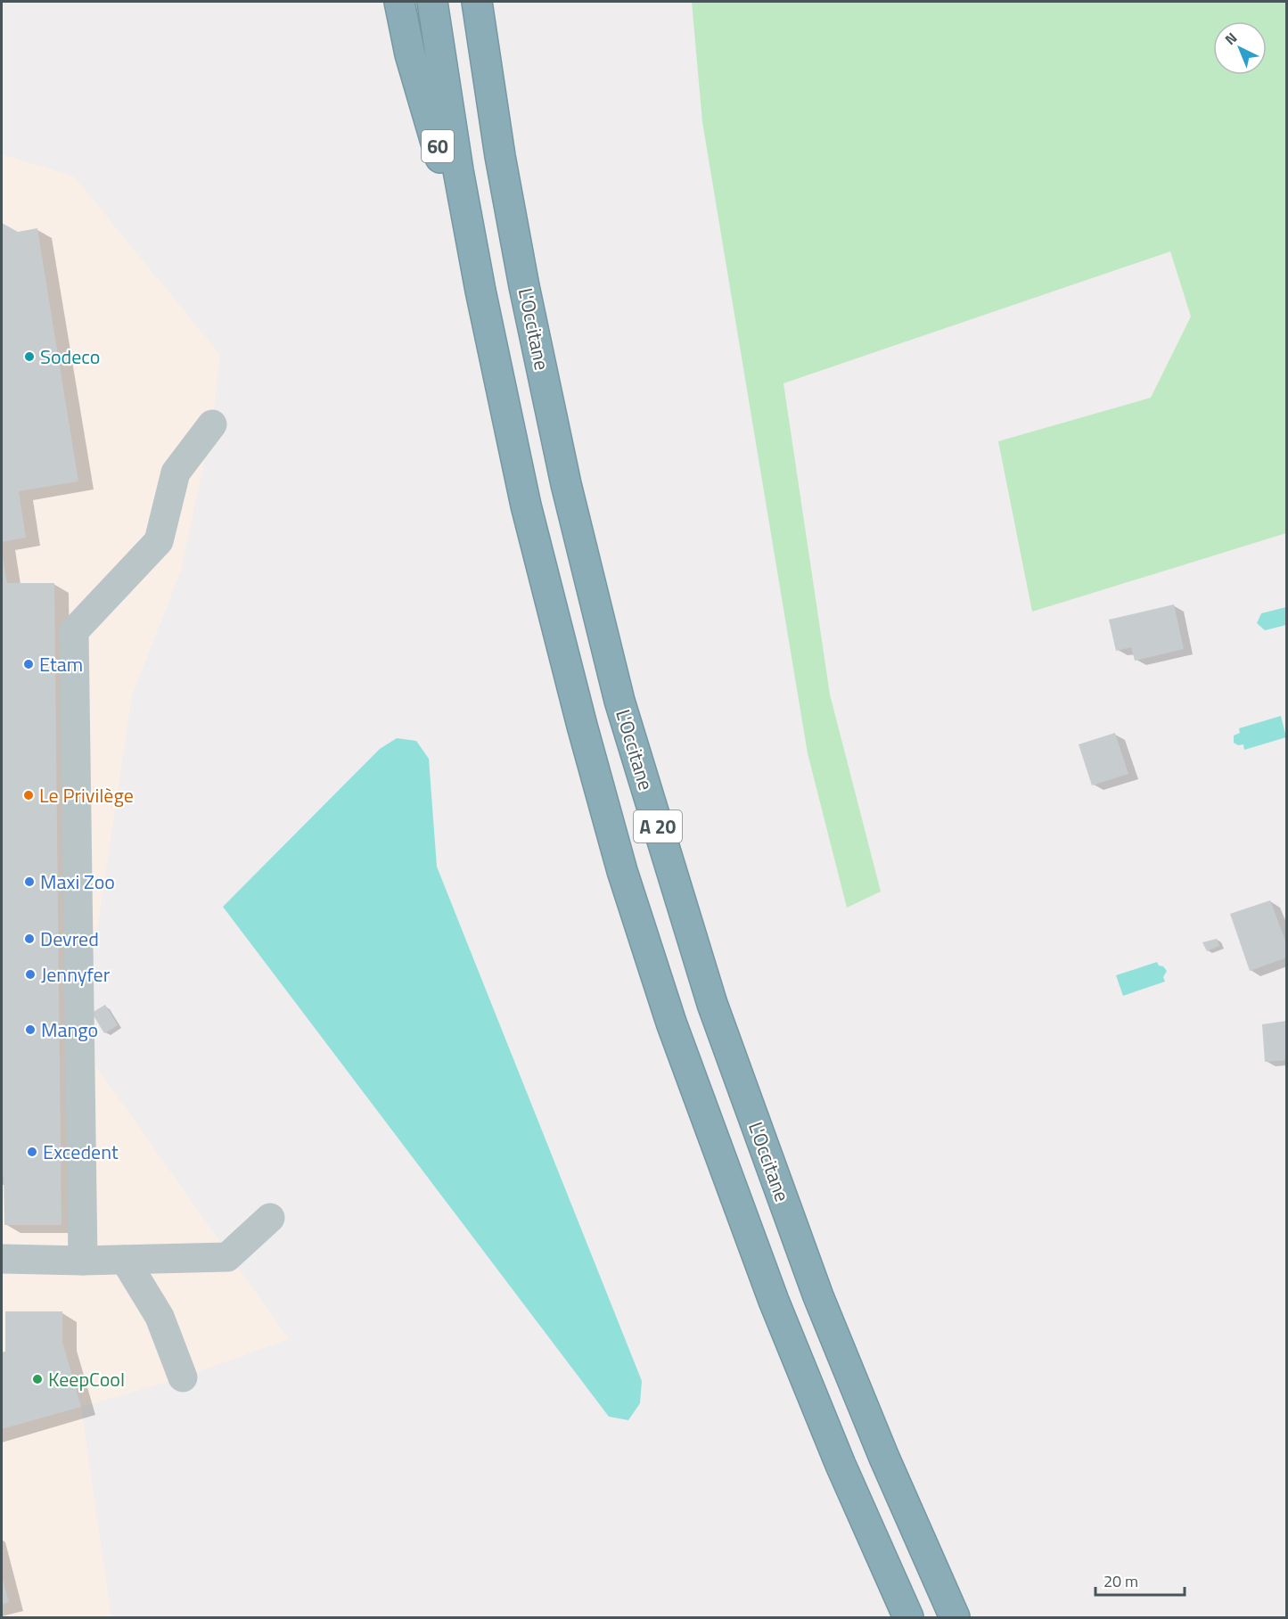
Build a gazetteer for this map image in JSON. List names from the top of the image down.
{
  "streets": {
    "highway": ["60", "L'Occitane", "A 20"]
  },
  "crossings": [
    ["60", "A 20"]
  ],
  "places": [
    "Sodeco",
    "Etam",
    "Le Privilège",
    "Maxi Zoo",
    "Devred",
    "Jennyfer",
    "Mango",
    "Excedent",
    "KeepCool"
  ],
  "scale_bar": "20 m",
  "north": "top left"
}
